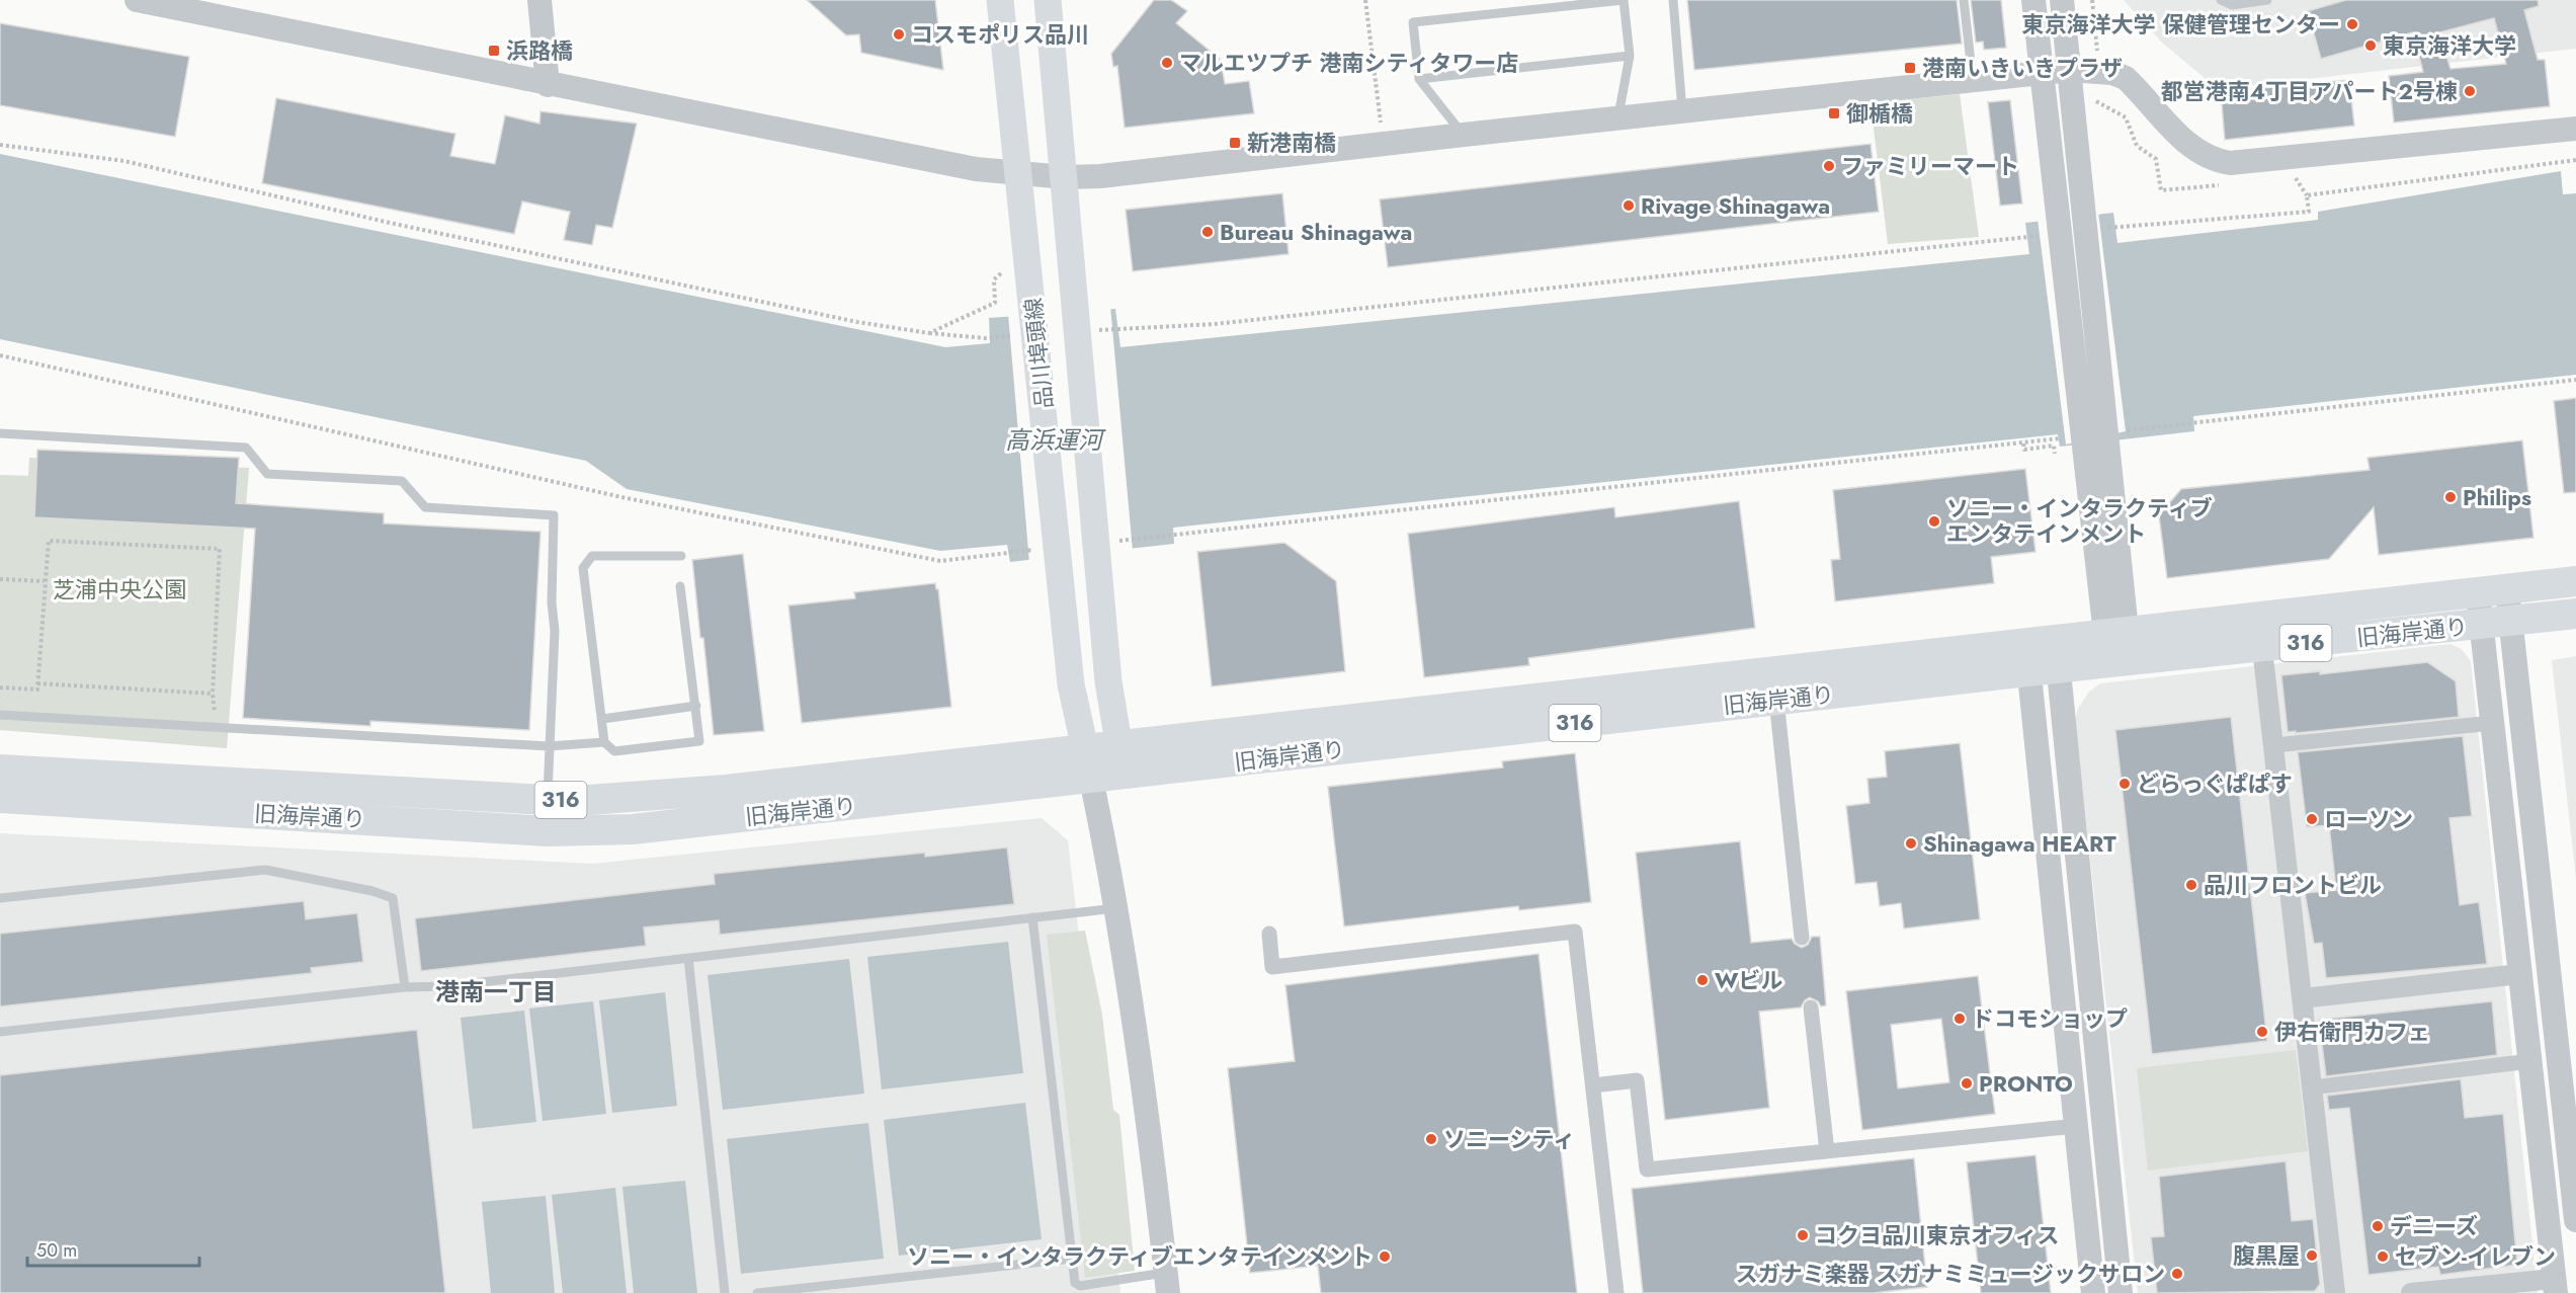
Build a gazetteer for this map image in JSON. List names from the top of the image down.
{
  "streets": {
    "main road": ["品川埠頭線", "旧海岸通り", "316"]
  },
  "crossings": [
    ["品川埠頭線", "旧海岸通り"]
  ],
  "districts": ["港南一丁目"],
  "water": ["高浜運河"],
  "parks": ["芝浦中央公園"],
  "places": {
    "other": [
      "東京海洋大学 保健管理センター",
      "コスモポリス品川",
      "東京海洋大学",
      "マルエツプチ 港南シティタワー店",
      "都営港南4丁目アパート2号棟",
      "ファミリーマート",
      "Rivage Shinagawa",
      "Bureau Shinagawa",
      "Philips",
      "ソニー・インタラクティブ エンタテインメント",
      "どらっぐぱぱす",
      "ローソン",
      "Shinagawa HEART",
      "品川フロントビル",
      "Wビル",
      "ドコモショップ",
      "伊右衛門カフェ",
      "PRONTO",
      "ソニーシティ",
      "デニーズ",
      "コクヨ品川東京オフィス",
      "腹黒屋",
      "ソニー・インタラクティブエンタテインメント",
      "セブン-イレブン",
      "スガナミ楽器 スガナミミュージックサロン"
    ],
    "transit": [
      "浜路橋",
      "港南いきいきプラザ",
      "御楯橋",
      "新港南橋"
    ]
  },
  "scale_bar": "50 m"
}
